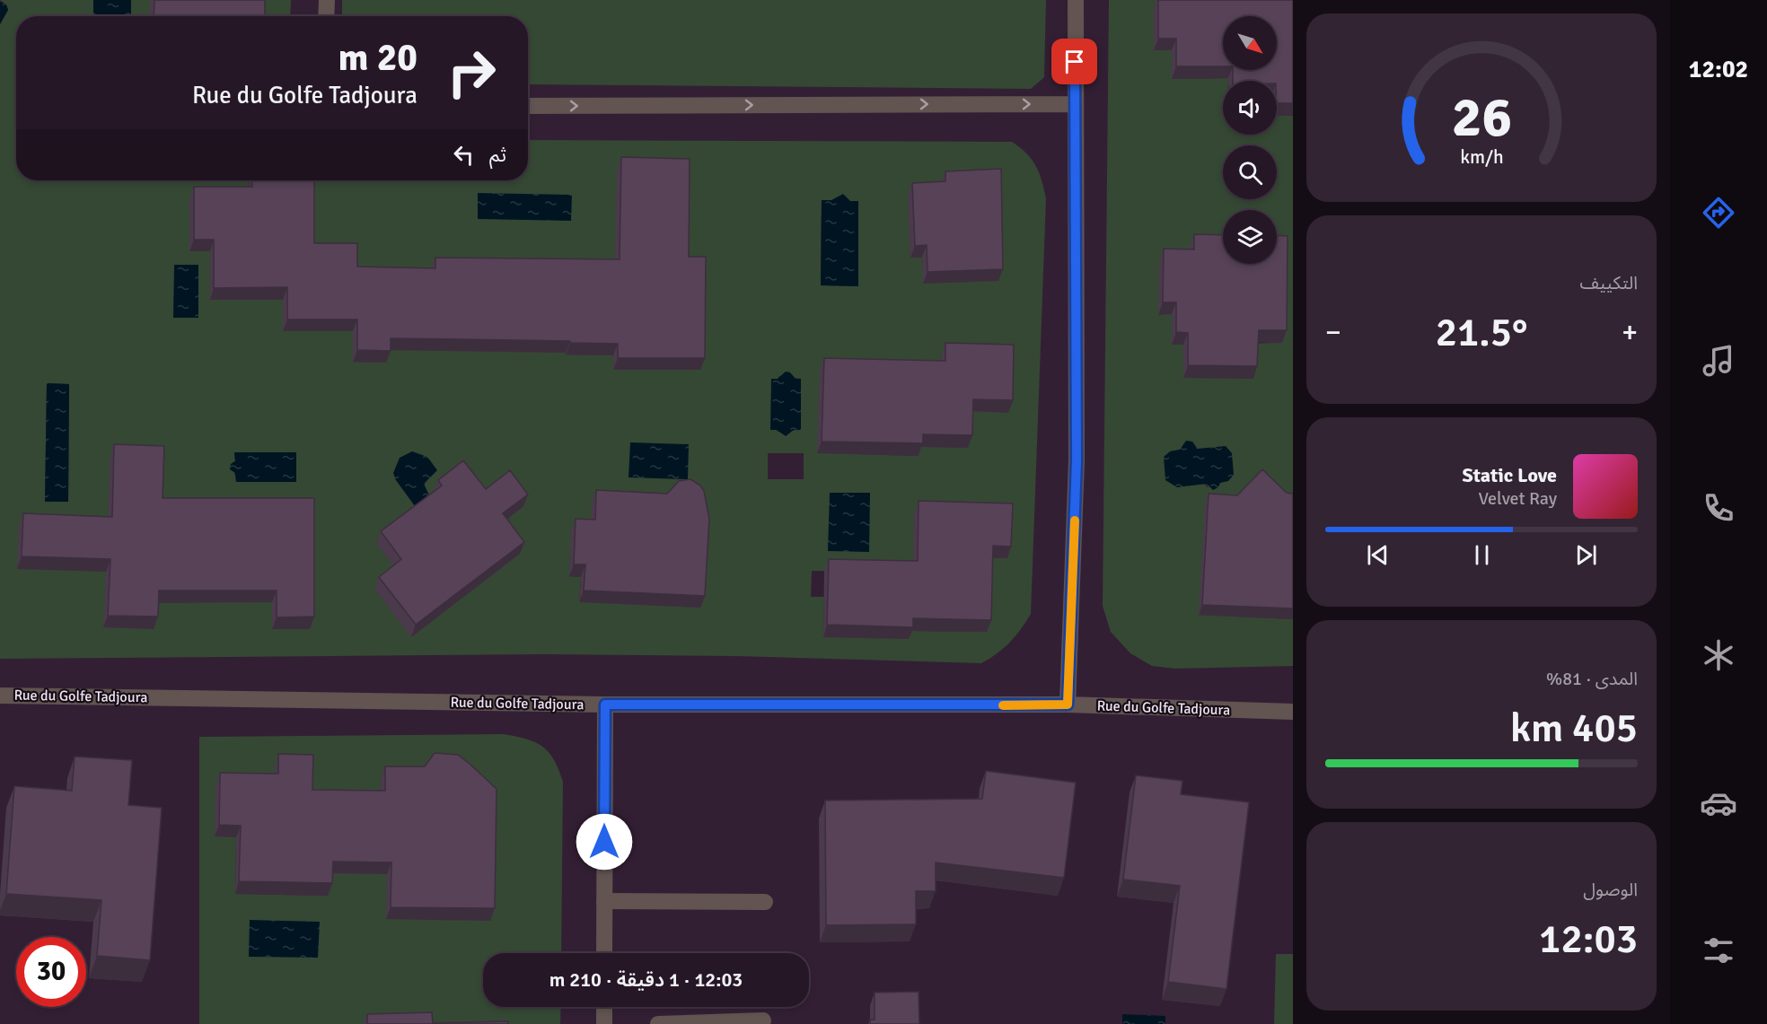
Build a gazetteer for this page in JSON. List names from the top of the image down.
{
  "streets": {
    "street": ["Rue du Golfe Tadjoura"]
  },
  "north": "bottom right",
  "page": {
    "tabs": "12:02",
    "turn": ["20 m", "Rue du Golfe Tadjoura"],
    "then": "ثم",
    "tile": [
      "التكييف",
      ["المدى · 81%", "405 km"],
      ["الوصول", "12:03"]
    ],
    "heat": ["−", "21.5°", "+"],
    "song": ["Static Love", "Velvet Ray"],
    "limit": "30",
    "trip": "12:03 · 1 دقيقة · 210 m",
    "gauge": ["26", "km/h"]
  }
}
